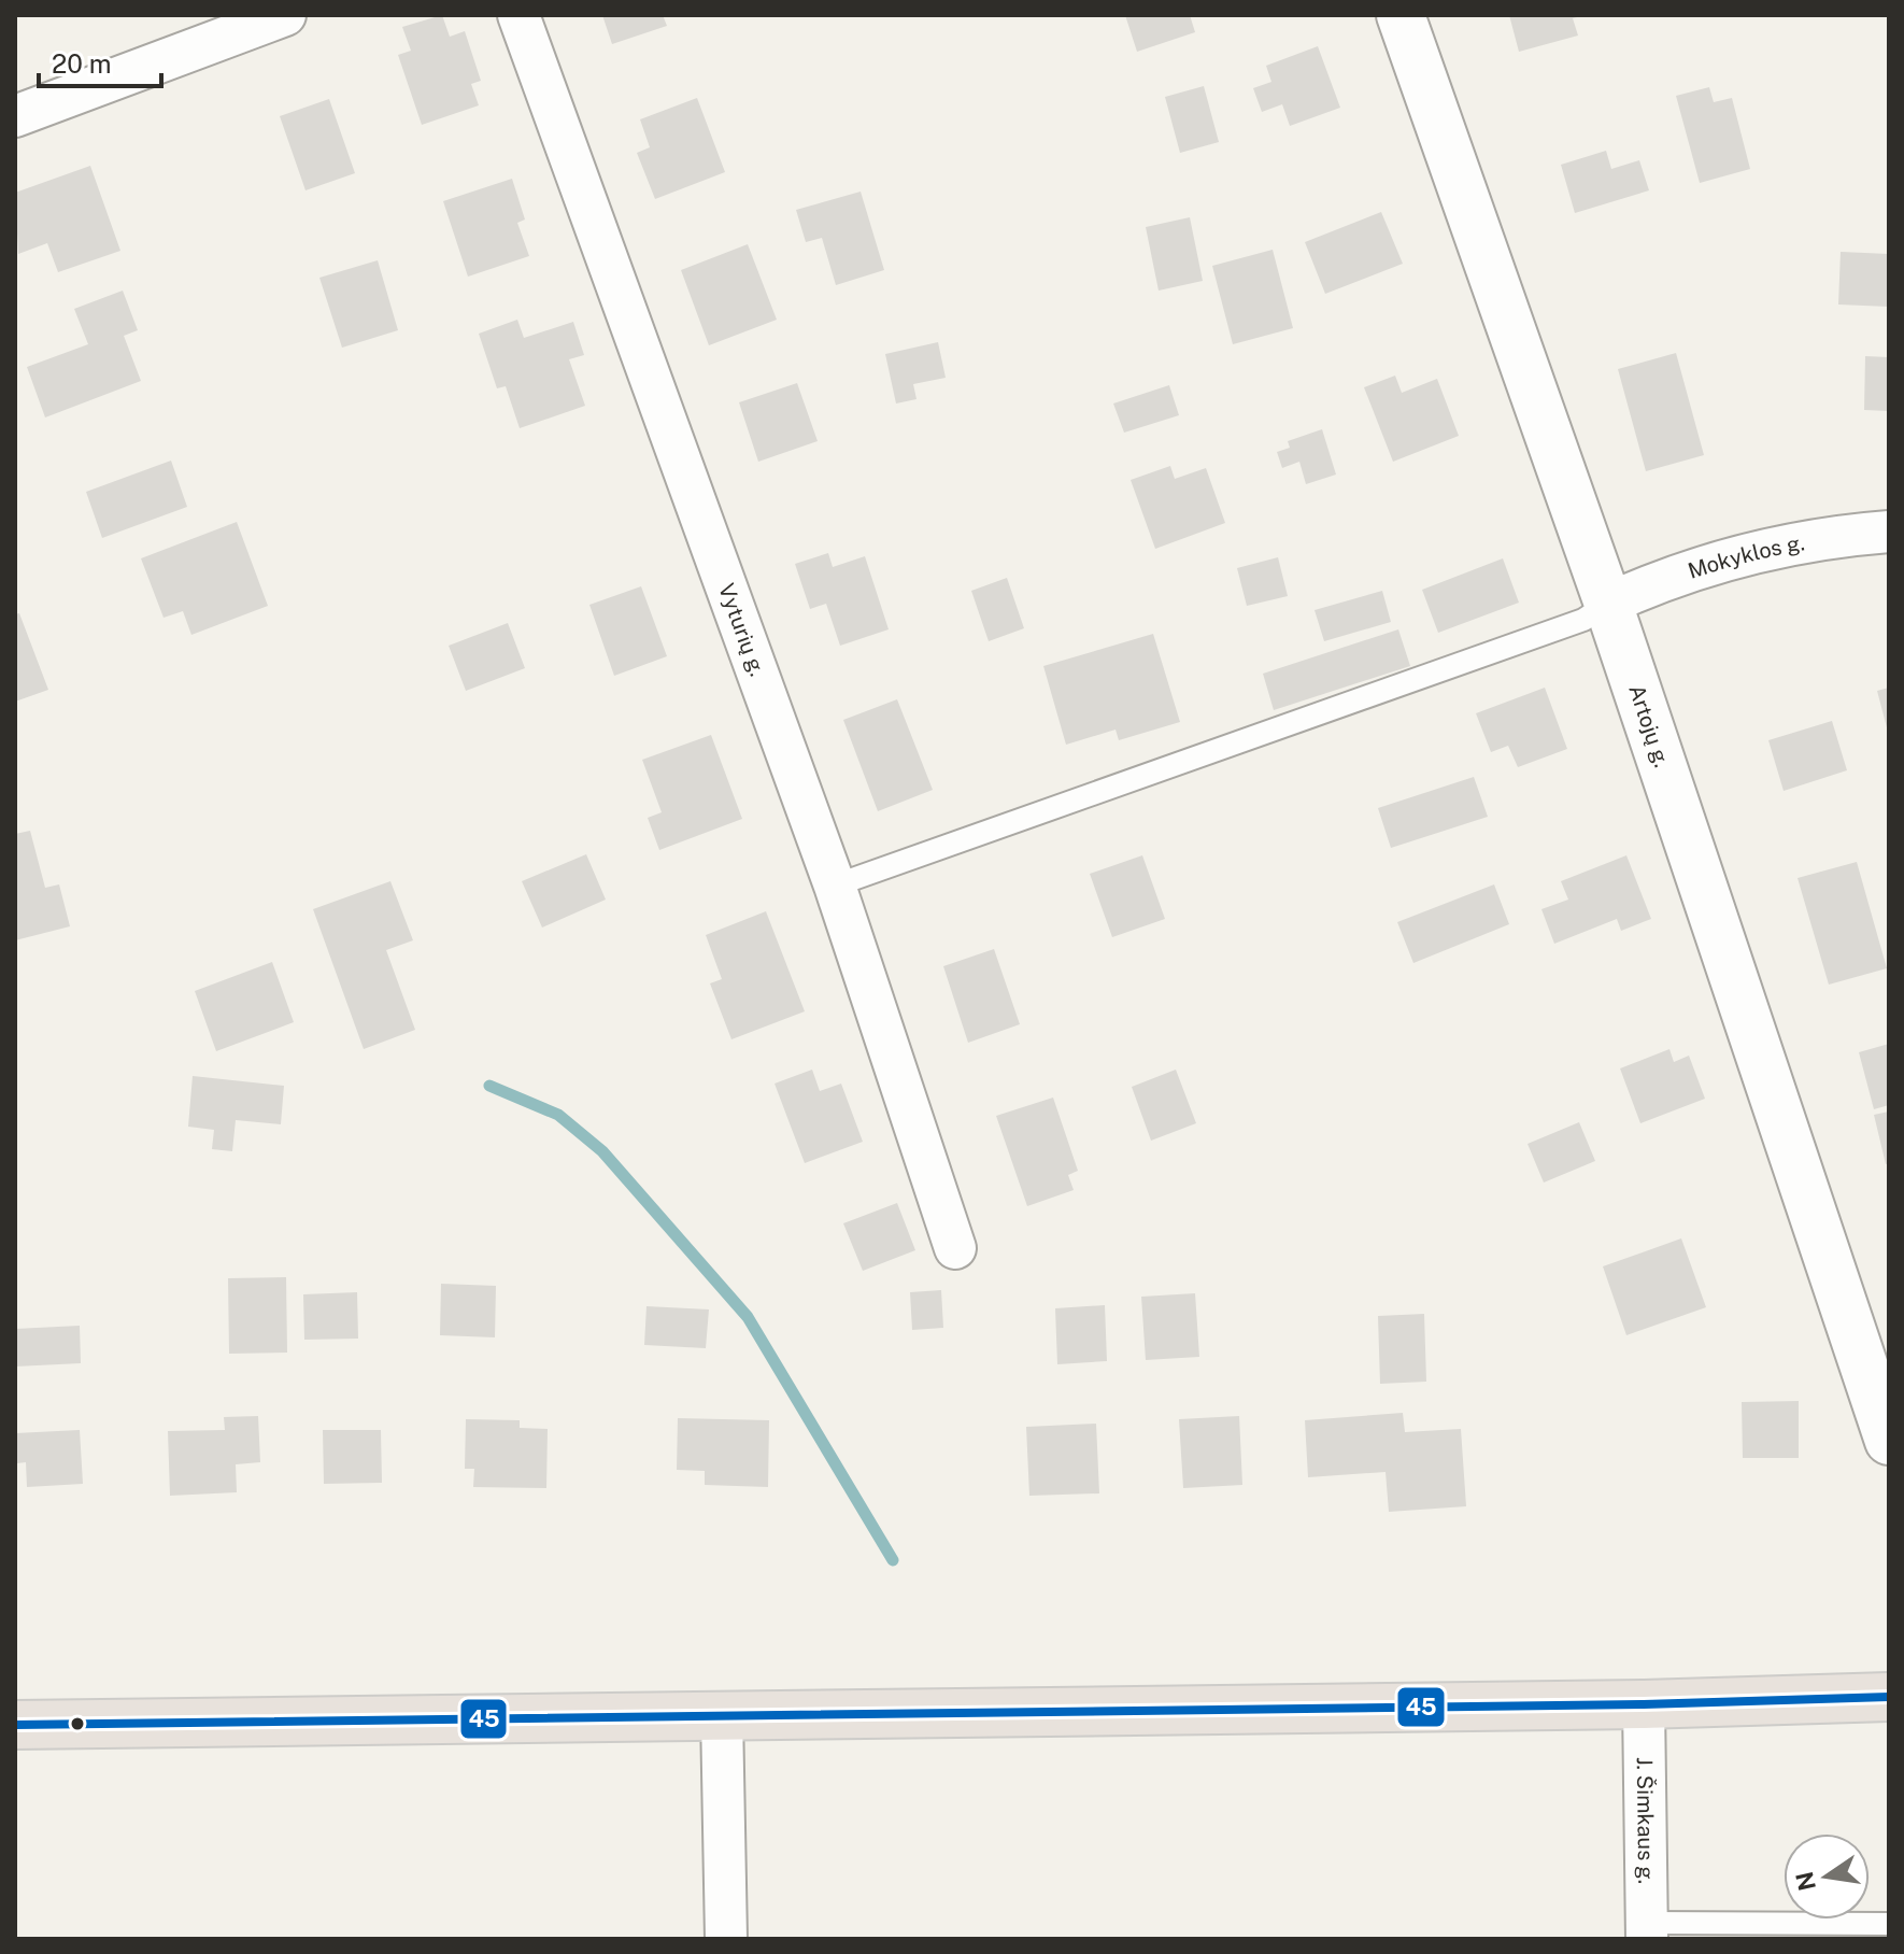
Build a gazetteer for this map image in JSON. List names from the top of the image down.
{
  "streets": {
    "main road": ["Artojų g."],
    "street": ["Mokyklos g.", "Vyturių g.", "J. Šimkaus g."]
  },
  "crossings": [
    ["Mokyklos g.", "Artojų g."]
  ],
  "lines": ["transit line 45"],
  "scale_bar": "20 m",
  "north": "left"
}
